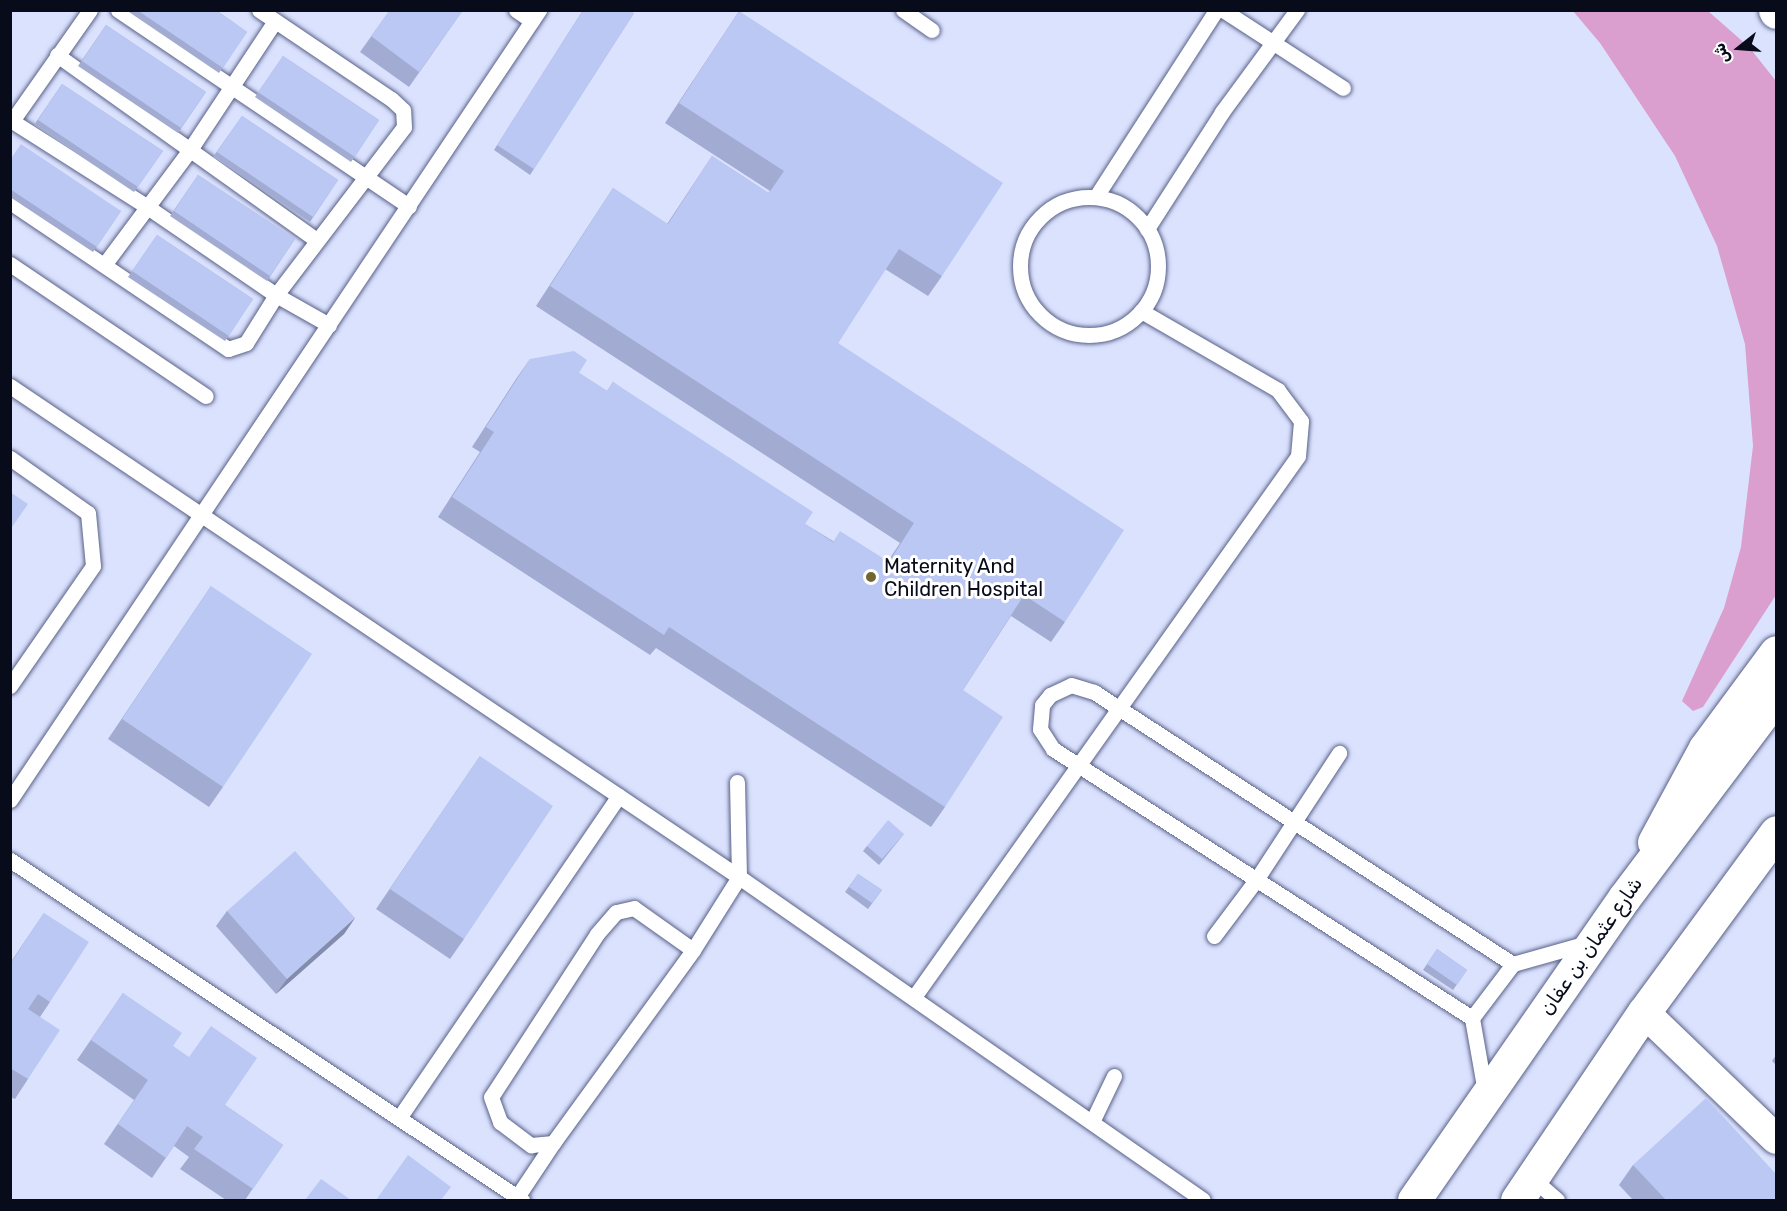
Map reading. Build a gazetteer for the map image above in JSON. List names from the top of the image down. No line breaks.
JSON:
{"streets":{"main road":["شارع عثمان بن عفان"]},"places":["Maternity And Children Hospital"],"north":"left"}
